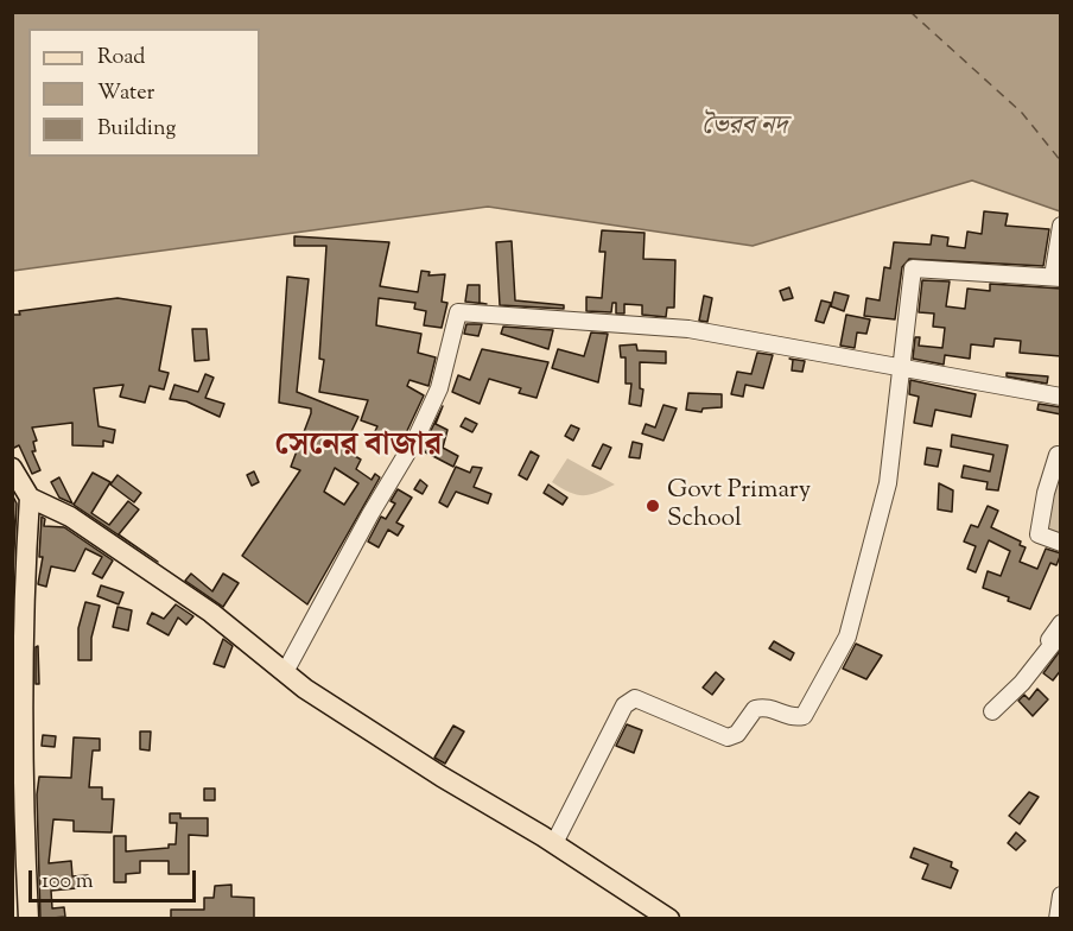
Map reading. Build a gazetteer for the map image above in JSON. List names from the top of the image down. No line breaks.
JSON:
{"districts":["সেনের বাজার"],"water":["ভৈরব নদ"],"places":["Govt Primary School"],"legend":["Road","Water","Building"],"scale_bar":"100 m"}
